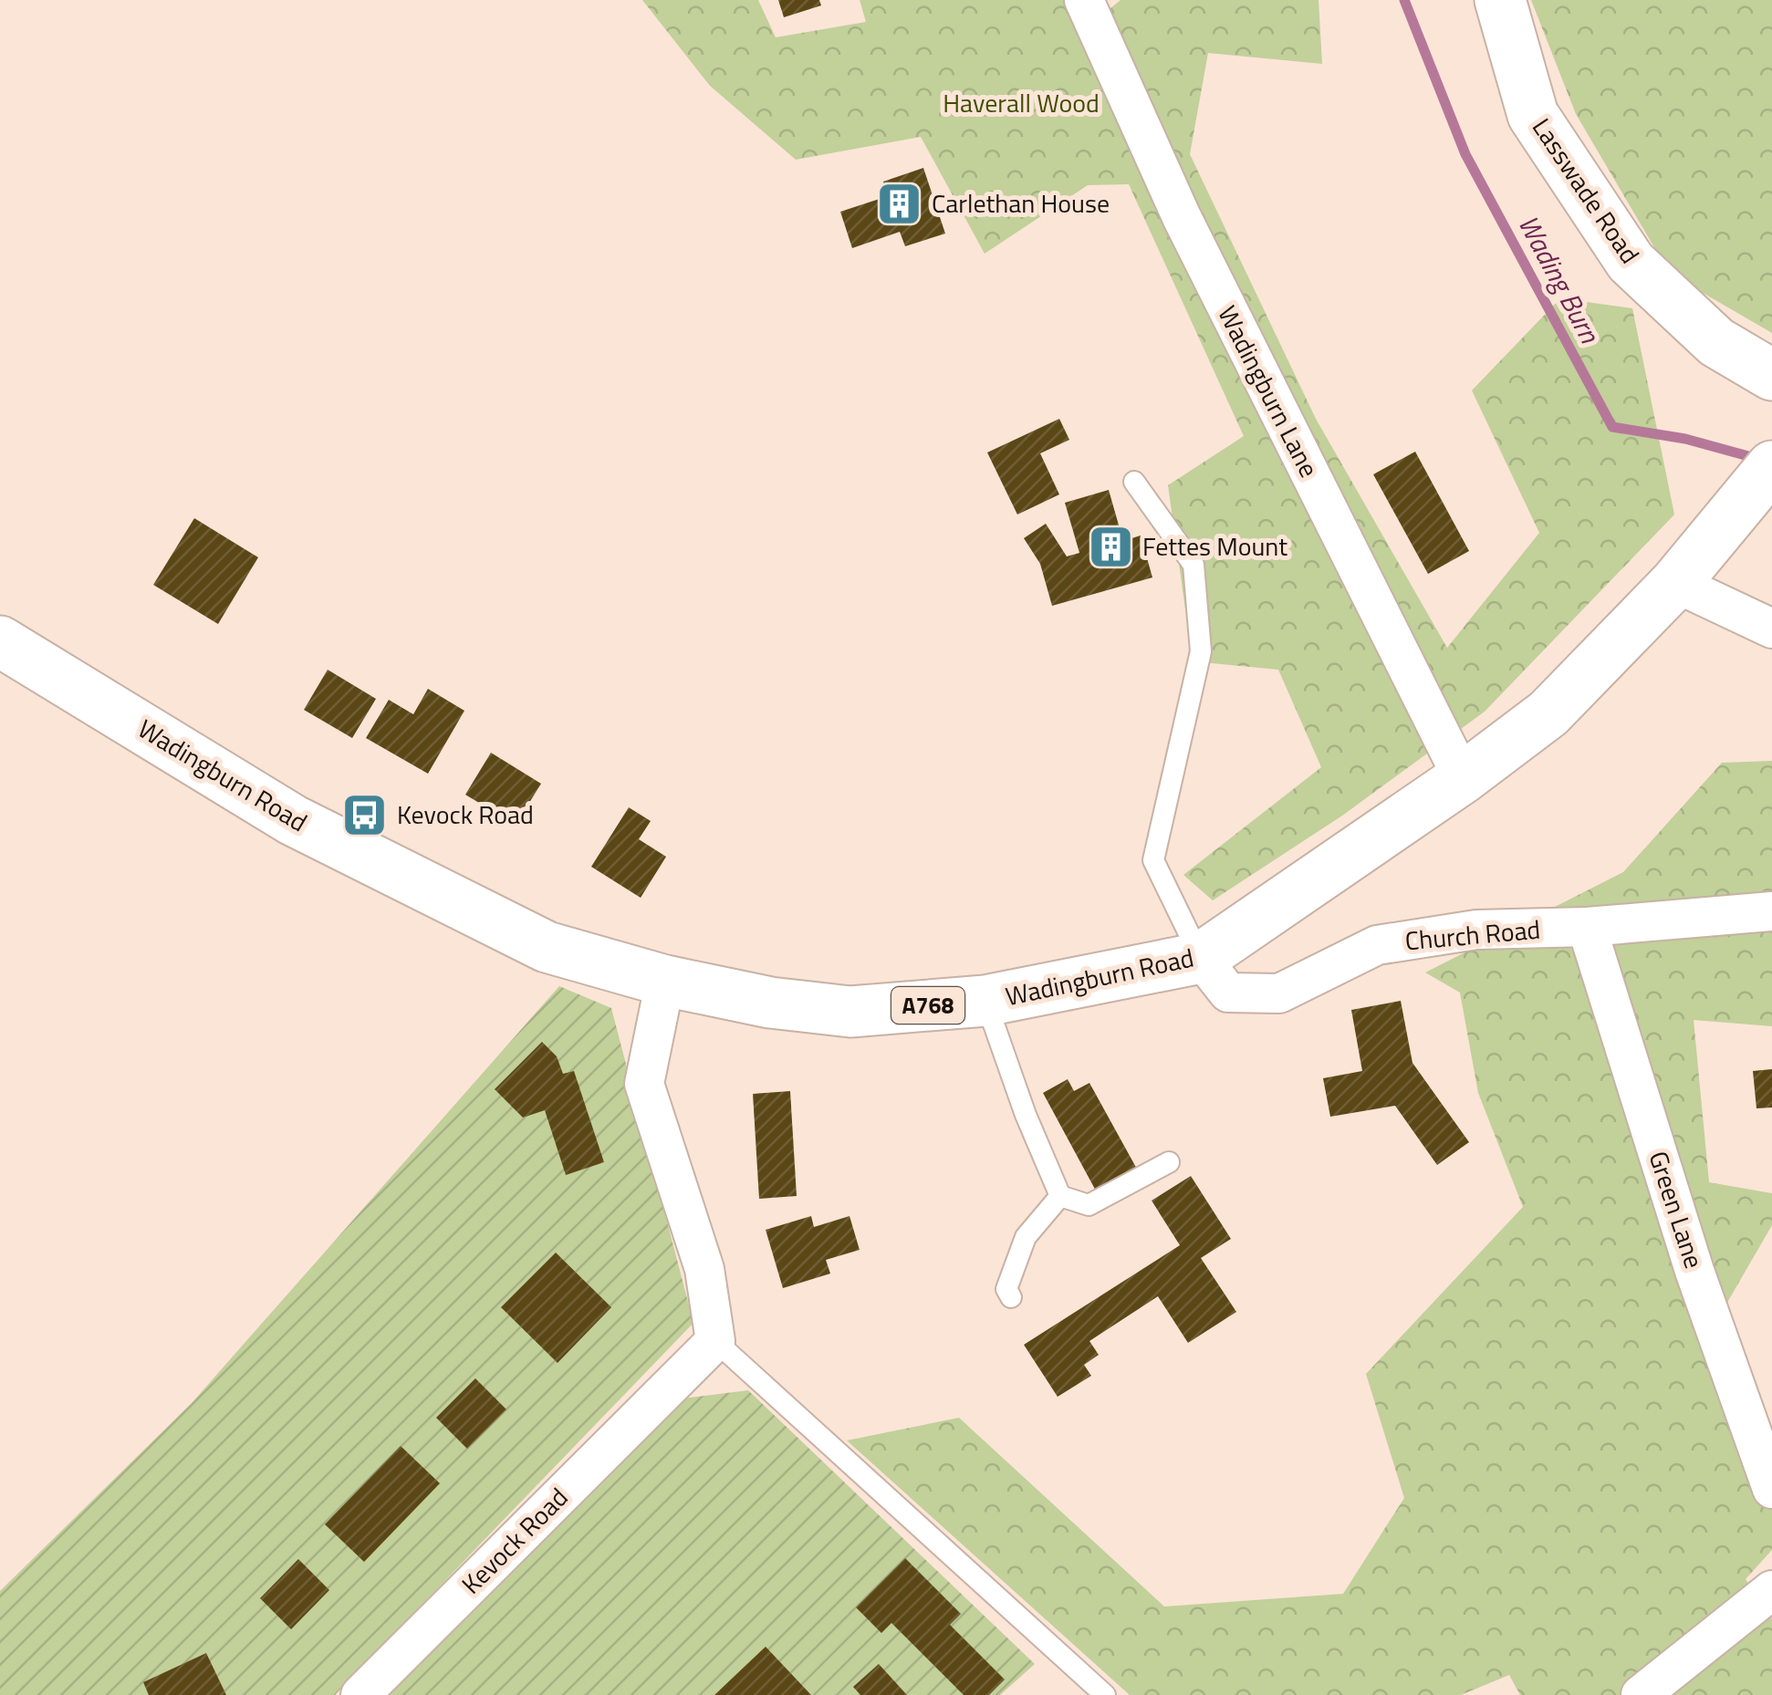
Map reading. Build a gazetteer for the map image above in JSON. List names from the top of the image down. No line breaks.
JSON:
{"streets":{"main road":["Lasswade Road","Wadingburn Road","A768"],"street":["Wadingburn Lane","Church Road","Green Lane","Kevock Road"]},"crossings":[["Wadingburn Lane","Wadingburn Road"],["Wadingburn Road","Church Road"],["Church Road","Green Lane"]],"water":["Wading Burn"],"parks":["Haverall Wood"],"places":{"building":["Carlethan House","Fettes Mount"],"bus stop":["Kevock Road"]}}
